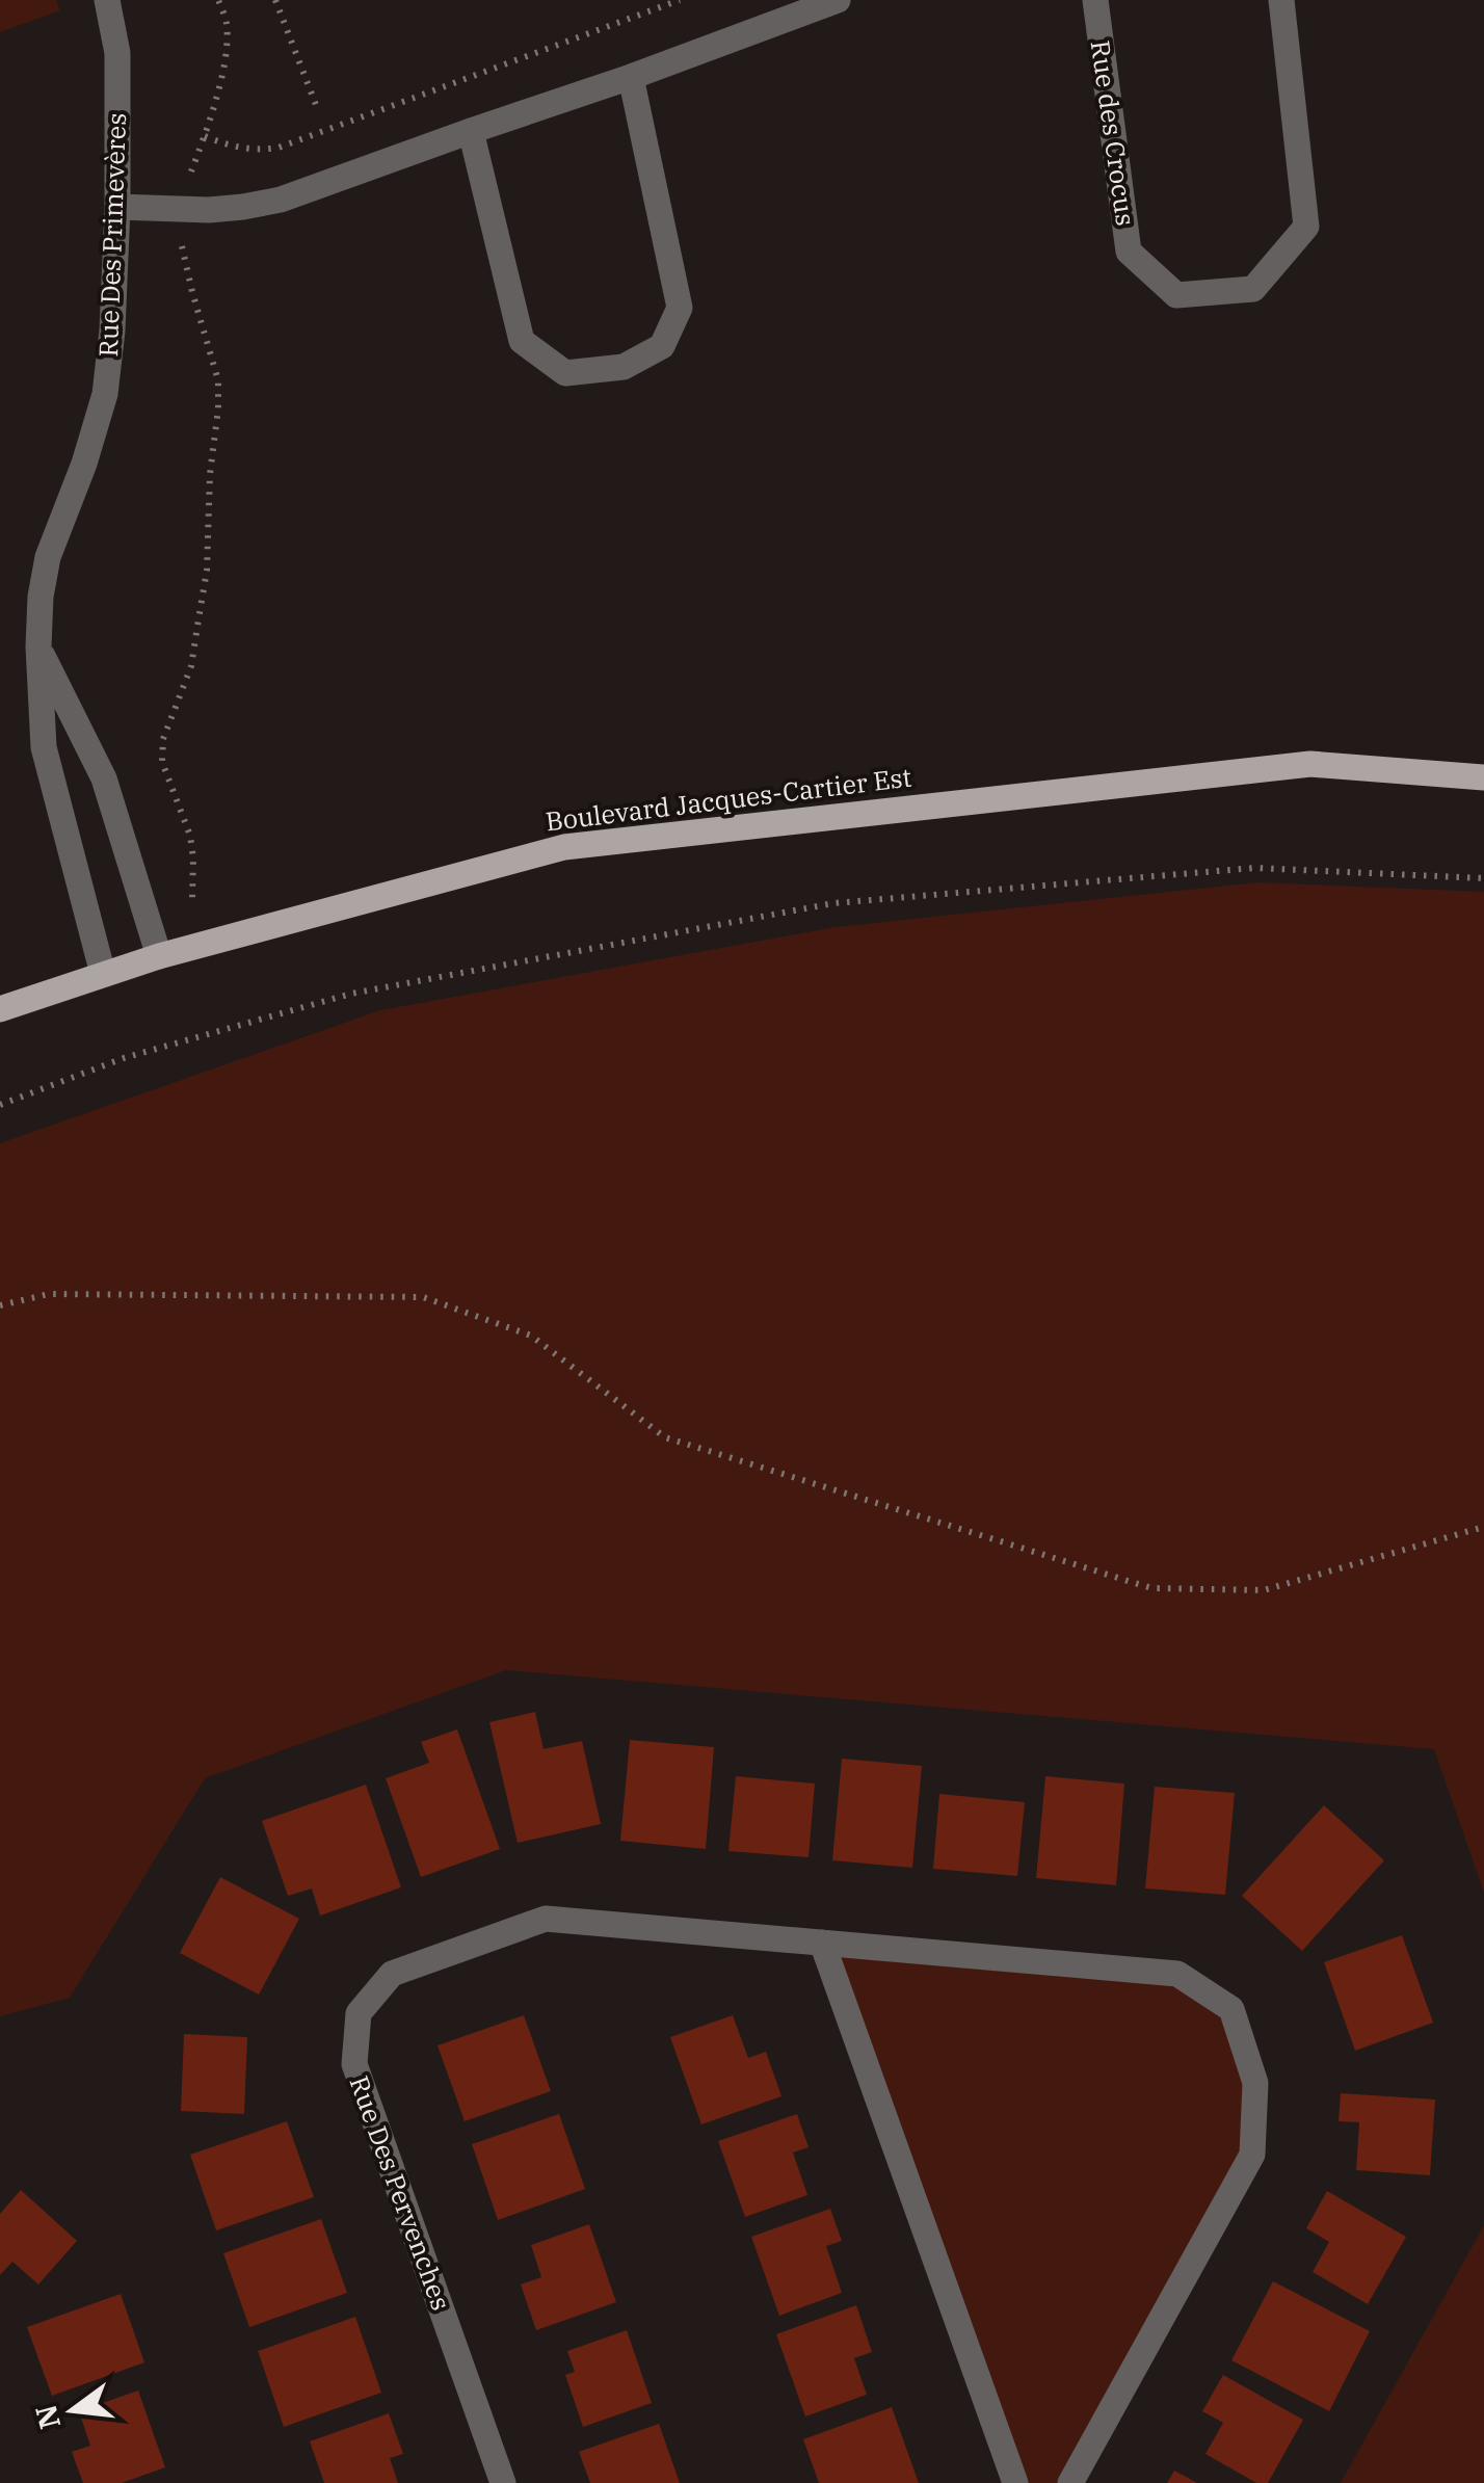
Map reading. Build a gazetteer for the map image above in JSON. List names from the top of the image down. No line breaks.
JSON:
{"streets":{"main road":["Boulevard Jacques-Cartier Est"],"street":["Rue des Crocus","Rue Des Primevères","Rue Des Pervenches"]},"crossings":[["Rue Des Primevères","Boulevard Jacques-Cartier Est"]],"north":"left"}
